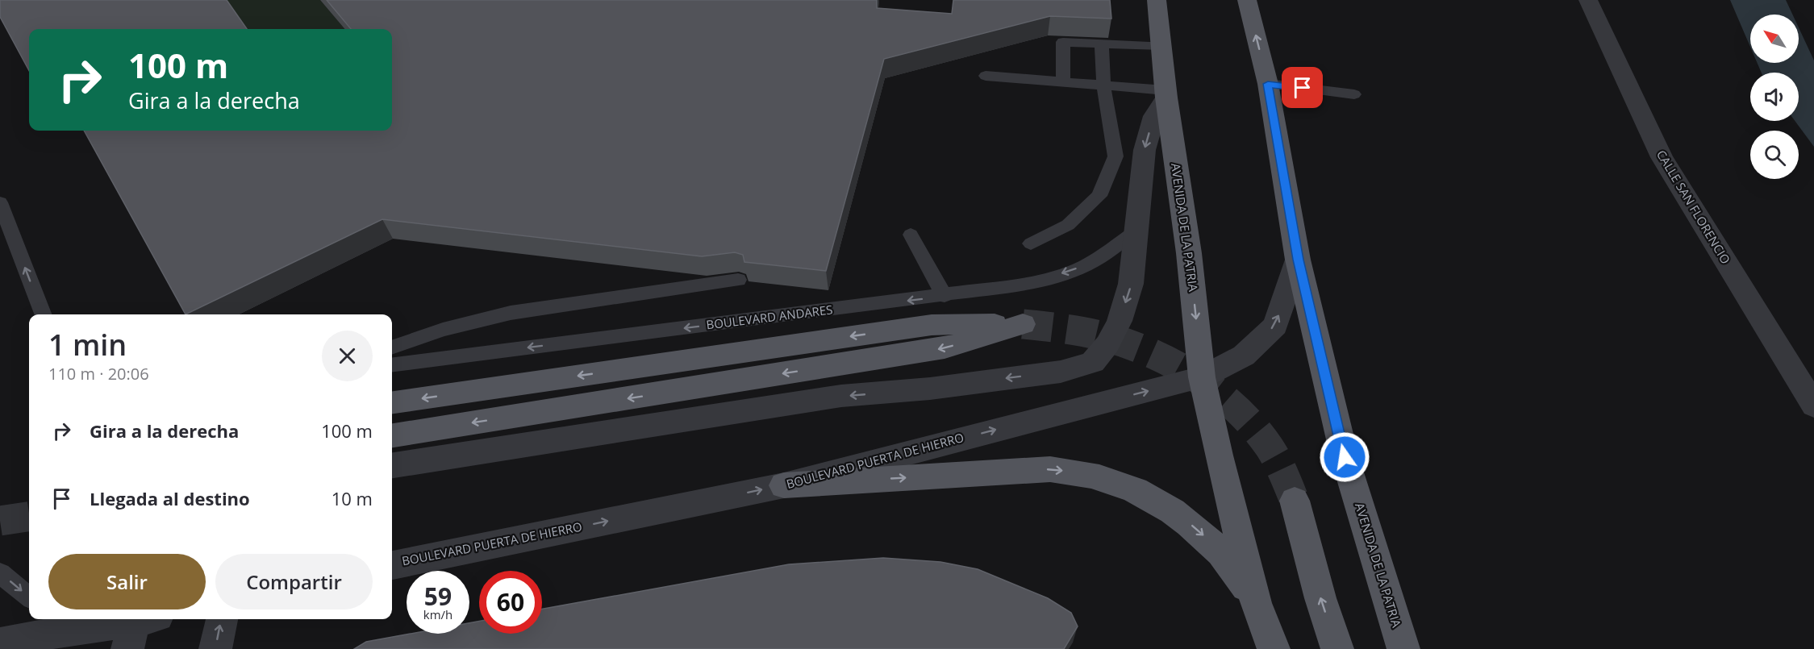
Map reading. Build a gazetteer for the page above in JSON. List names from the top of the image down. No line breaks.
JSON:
{"streets":{"main road":["AVENIDA DE LA PATRIA"],"street":["CALLE SAN FLORENCIO","BOULEVARD PUERTA DE HIERRO"],"lane":["BOULEVARD ANDARES"]},"crossings":[["AVENIDA DE LA PATRIA","BOULEVARD PUERTA DE HIERRO"]],"north":"top left","page":{"turn":["100 m","Gira a la derecha"],"heading":["1 min","110 m · 20:06"],"list":[{"name":"Gira a la derecha","value":"100 m"},{"name":"Llegada al destino","value":"10 m"}],"buttons":["Salir","Compartir"],"speed":"59 km/h","limit":"60"}}
